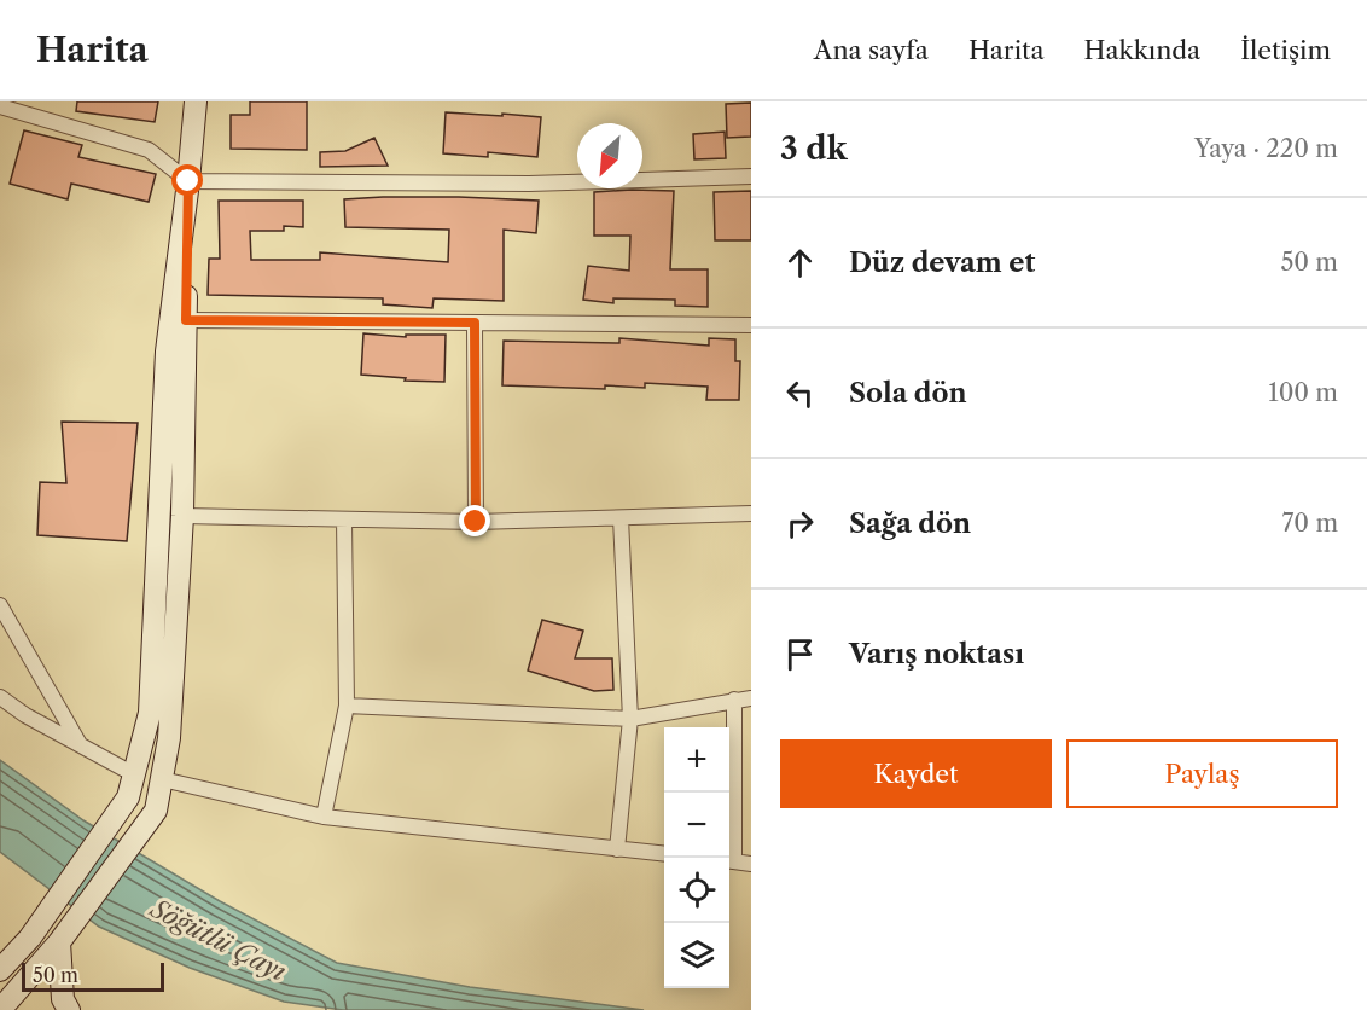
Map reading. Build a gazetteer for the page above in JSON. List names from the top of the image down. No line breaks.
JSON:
{"water":["Söğütlü Çayı"],"scale_bar":"50 m","north":"bottom left","page":{"header":"Harita","nav":["Ana sayfa","Harita","Hakkında","İletişim"],"heading":["3 dk","Yaya · 220 m"],"list":[["Düz devam et","50 m"],["Sola dön","100 m"],["Sağa dön","70 m"],"Varış noktası"],"buttons":["Kaydet","Paylaş"],"map_buttons":["+","−"],"scale":"50 m"}}
